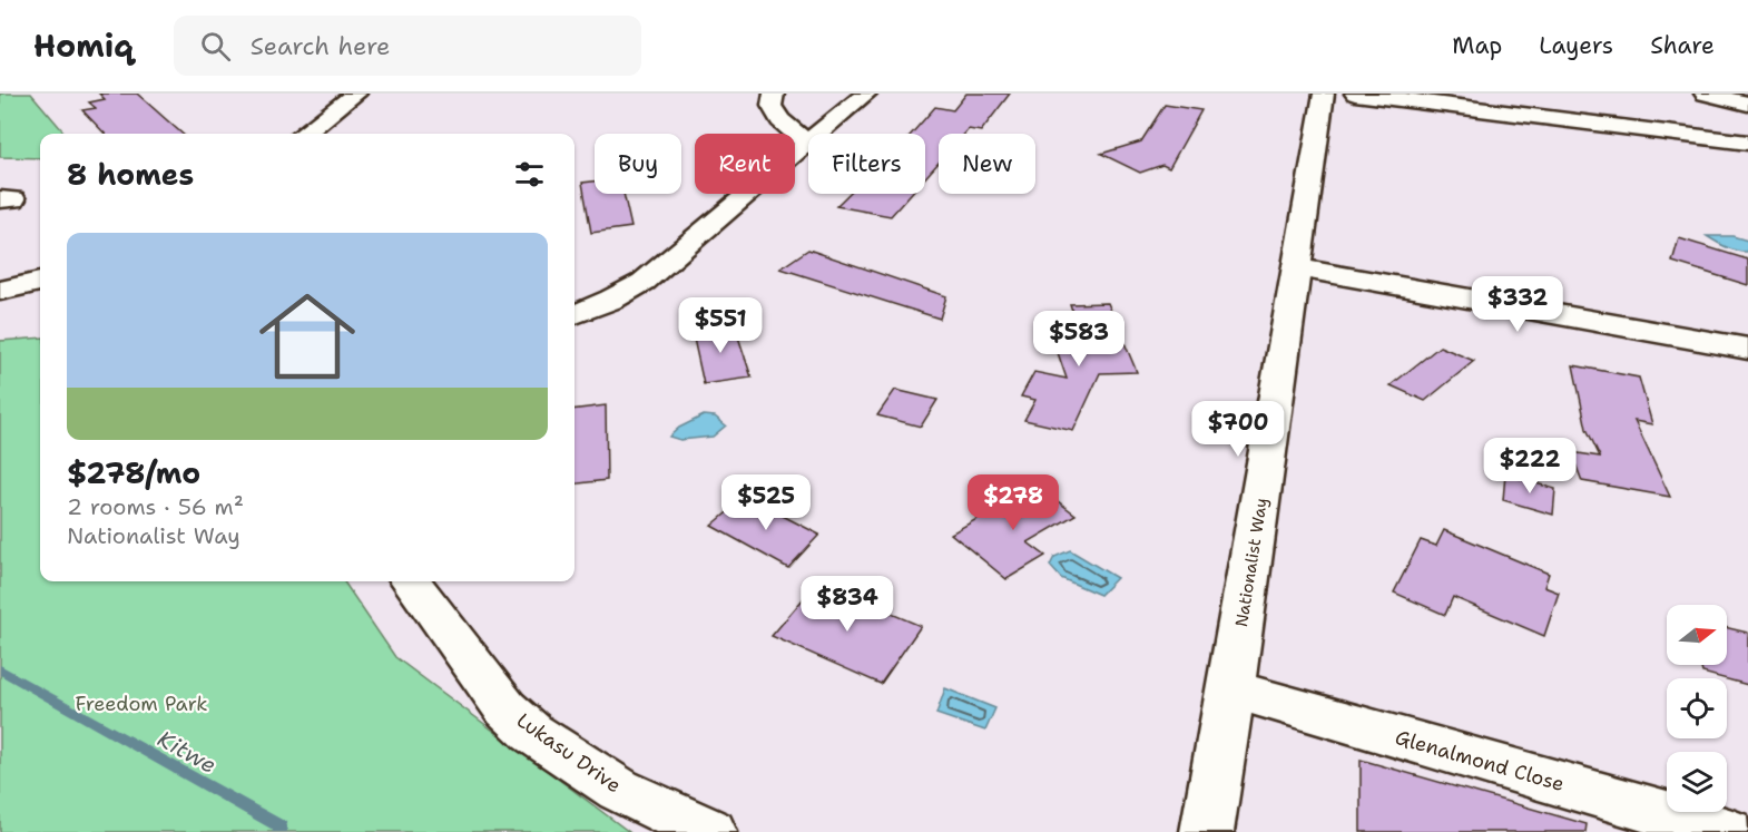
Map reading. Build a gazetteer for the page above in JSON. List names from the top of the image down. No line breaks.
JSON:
{"streets":{"street":["Nationalist Way","Lukasu Drive","Glenalmond Close"]},"crossings":[["Nationalist Way","Glenalmond Close"]],"water":["Kitwe"],"parks":["Freedom Park"],"north":"right","page":{"header":"Homiq","search":"Search here","nav":["Map","Layers","Share"],"chip":["Buy","Rent","Filters","New"],"heading":"8 homes","list":[{"name":"$278/mo","note":"2 rooms · 56 m² · Nationalist Way"}],"price":["$332","$551","$583","$700","$222","$525","$278","$834"]}}
